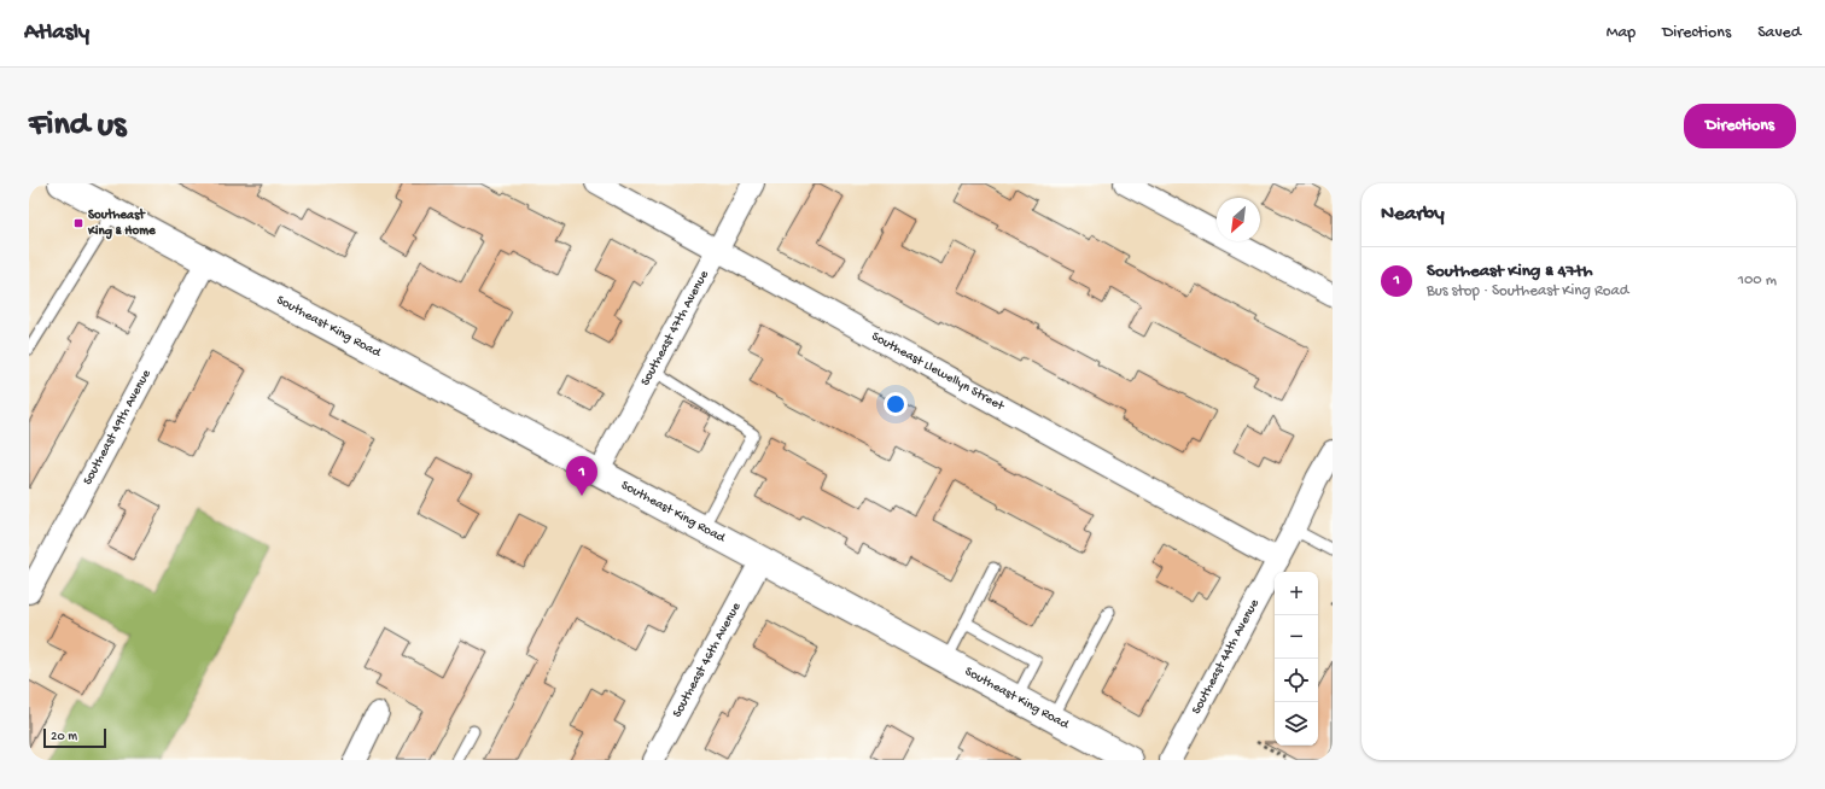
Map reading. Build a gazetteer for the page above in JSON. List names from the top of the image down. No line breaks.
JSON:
{"streets":{"main road":["Southeast King Road"],"street":["Southeast 47th Avenue","Southeast Llewellyn Street","Southeast 49th Avenue","Southeast 44th Avenue","Southeast 46th Avenue"]},"crossings":[["Southeast King Road","Southeast 47th Avenue"],["Southeast King Road","Southeast 49th Avenue"],["Southeast King Road","Southeast 46th Avenue"],["Southeast 47th Avenue","Southeast Llewellyn Street"],["Southeast Llewellyn Street","Southeast 44th Avenue"]],"places":{"transit":["Southeast King & Home"]},"scale_bar":"20 m","north":"bottom left","page":{"header":"Atlasly","nav":["Map","Directions","Saved"],"buttons":"Directions","title":"Find us","heading":"Nearby","list":[{"mark":"1","name":"Southeast King & 47th","note":"Bus stop · Southeast King Road","value":"100 m"}],"pins":"1","map_buttons":["+","−"],"scale":"20 m"}}
